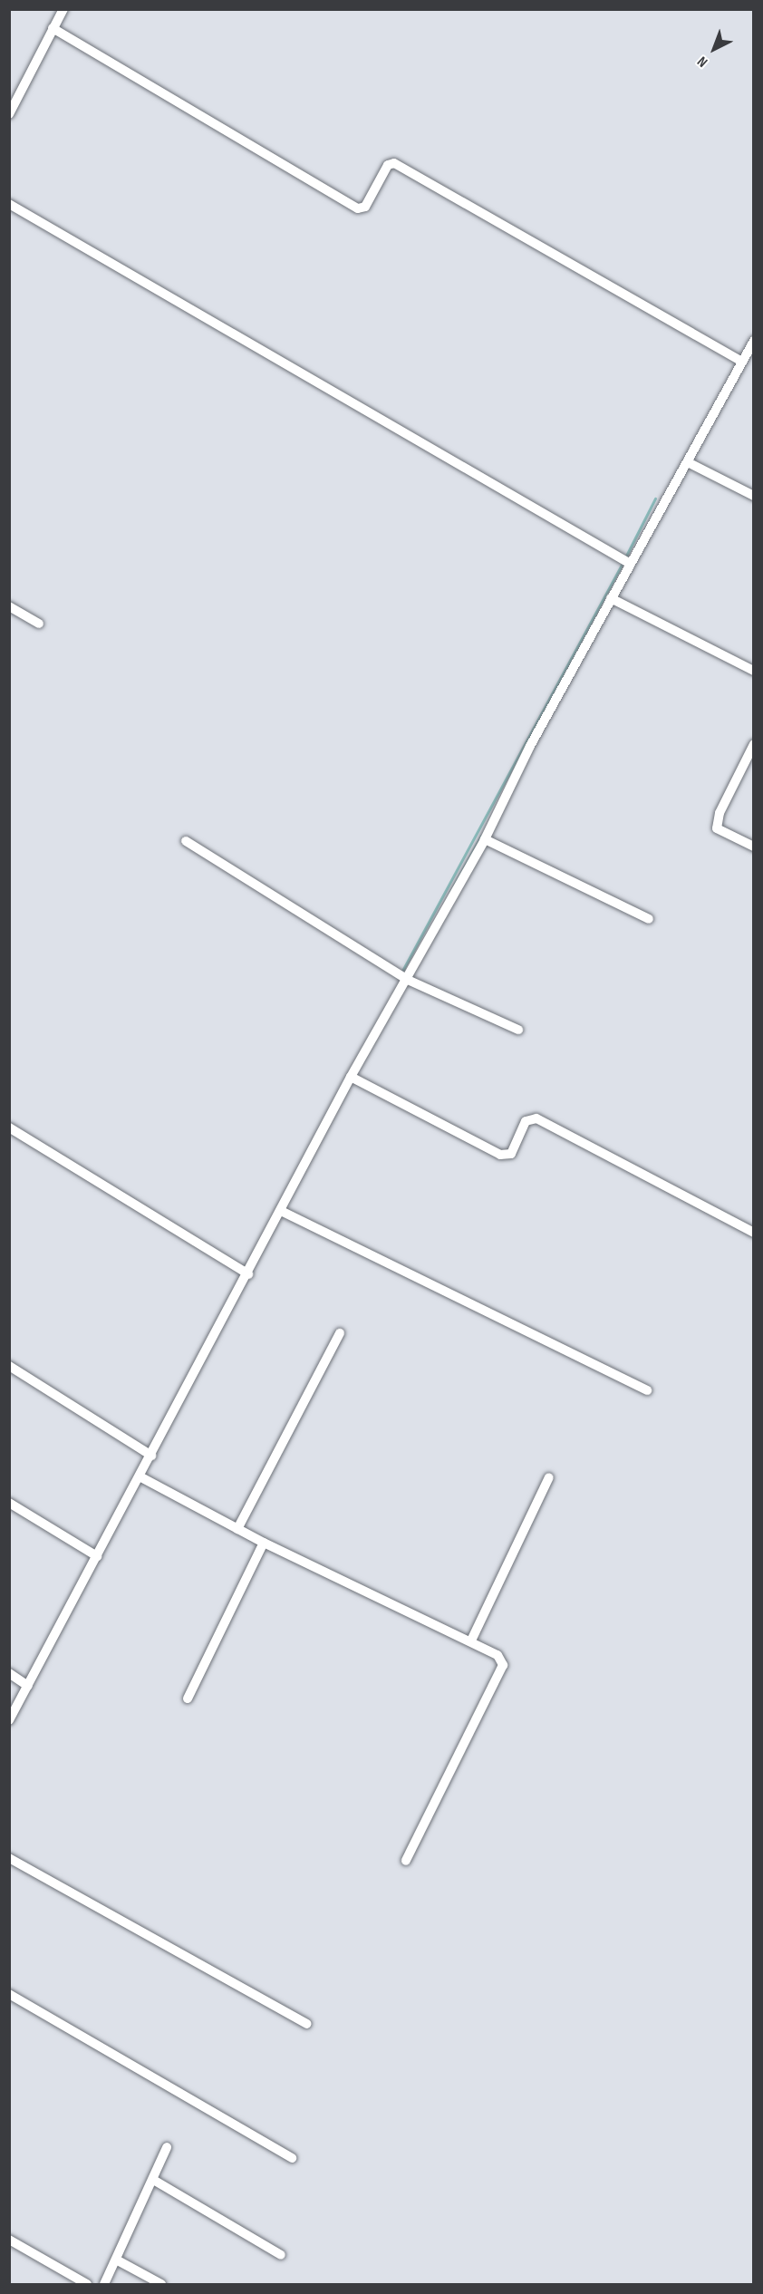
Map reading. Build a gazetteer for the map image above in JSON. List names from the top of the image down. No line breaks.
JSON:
{"north":"bottom left"}
